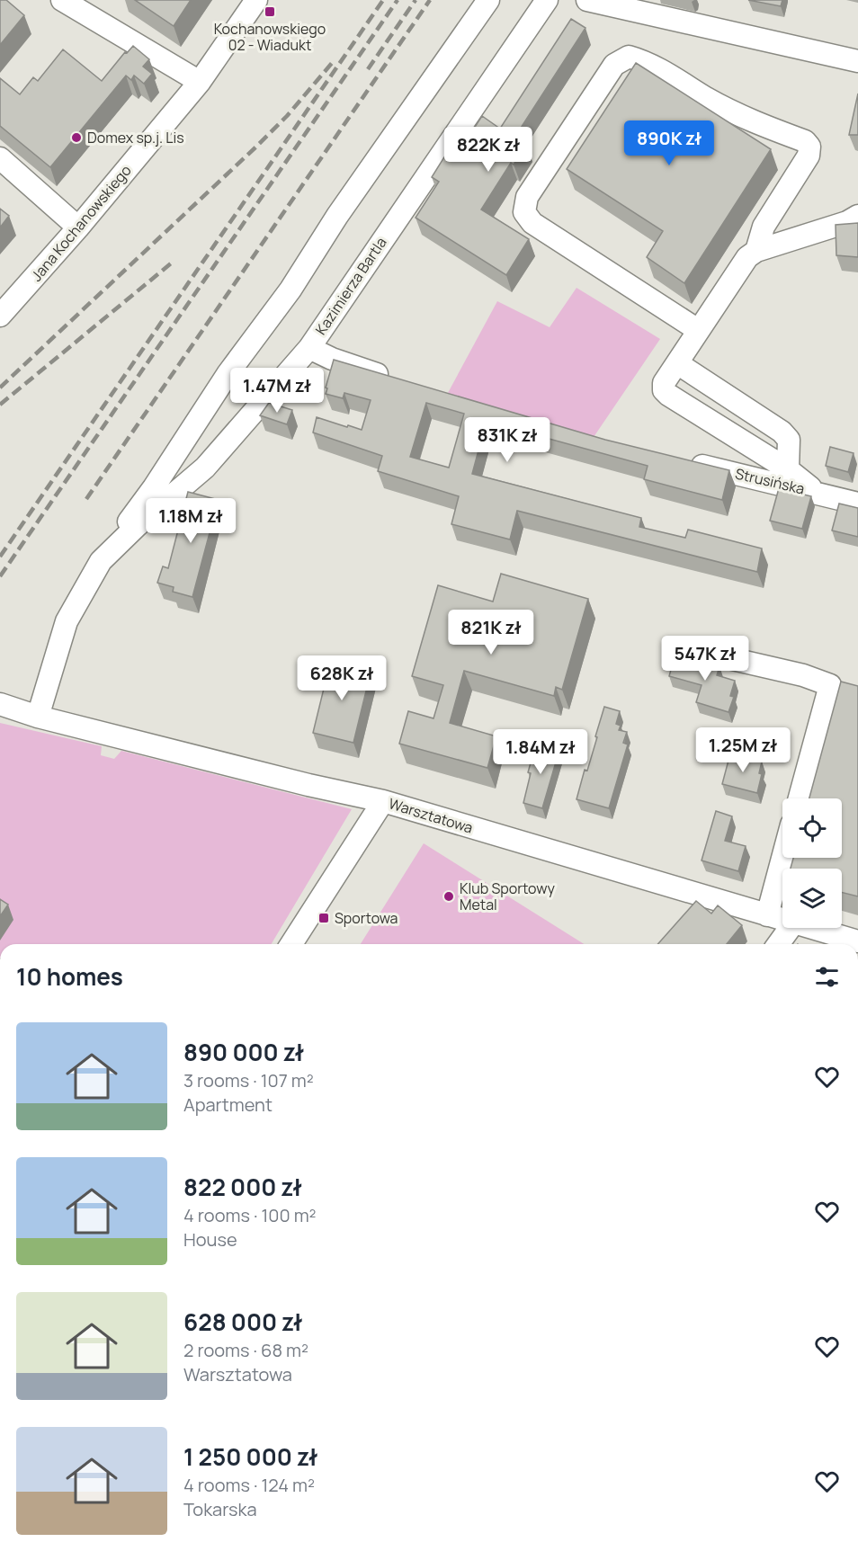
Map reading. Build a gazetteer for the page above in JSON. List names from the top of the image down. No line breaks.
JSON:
{"streets":{"street":["Jana Kochanowskiego","Kazimierza Bartla","Strusińska","Warsztatowa"]},"crossings":[["Kazimierza Bartla","Warsztatowa"]],"places":{"transit":["Kochanowskiego 02 - Wiadukt","Sportowa"],"other":["Domex sp.j. Lis","Klub Sportowy Metal"]},"page":{"price":["890K zł","822K zł","1.47M zł","831K zł","1.18M zł","821K zł","547K zł","628K zł","1.25M zł","1.84M zł"],"heading":"10 homes","list":[{"name":"890 000 zł","note":"3 rooms · 107 m² · Apartment"},{"name":"822 000 zł","note":"4 rooms · 100 m² · House"},{"name":"628 000 zł","note":"2 rooms · 68 m² · Warsztatowa"},{"name":"1 250 000 zł","note":"4 rooms · 124 m² · Tokarska"}]}}
